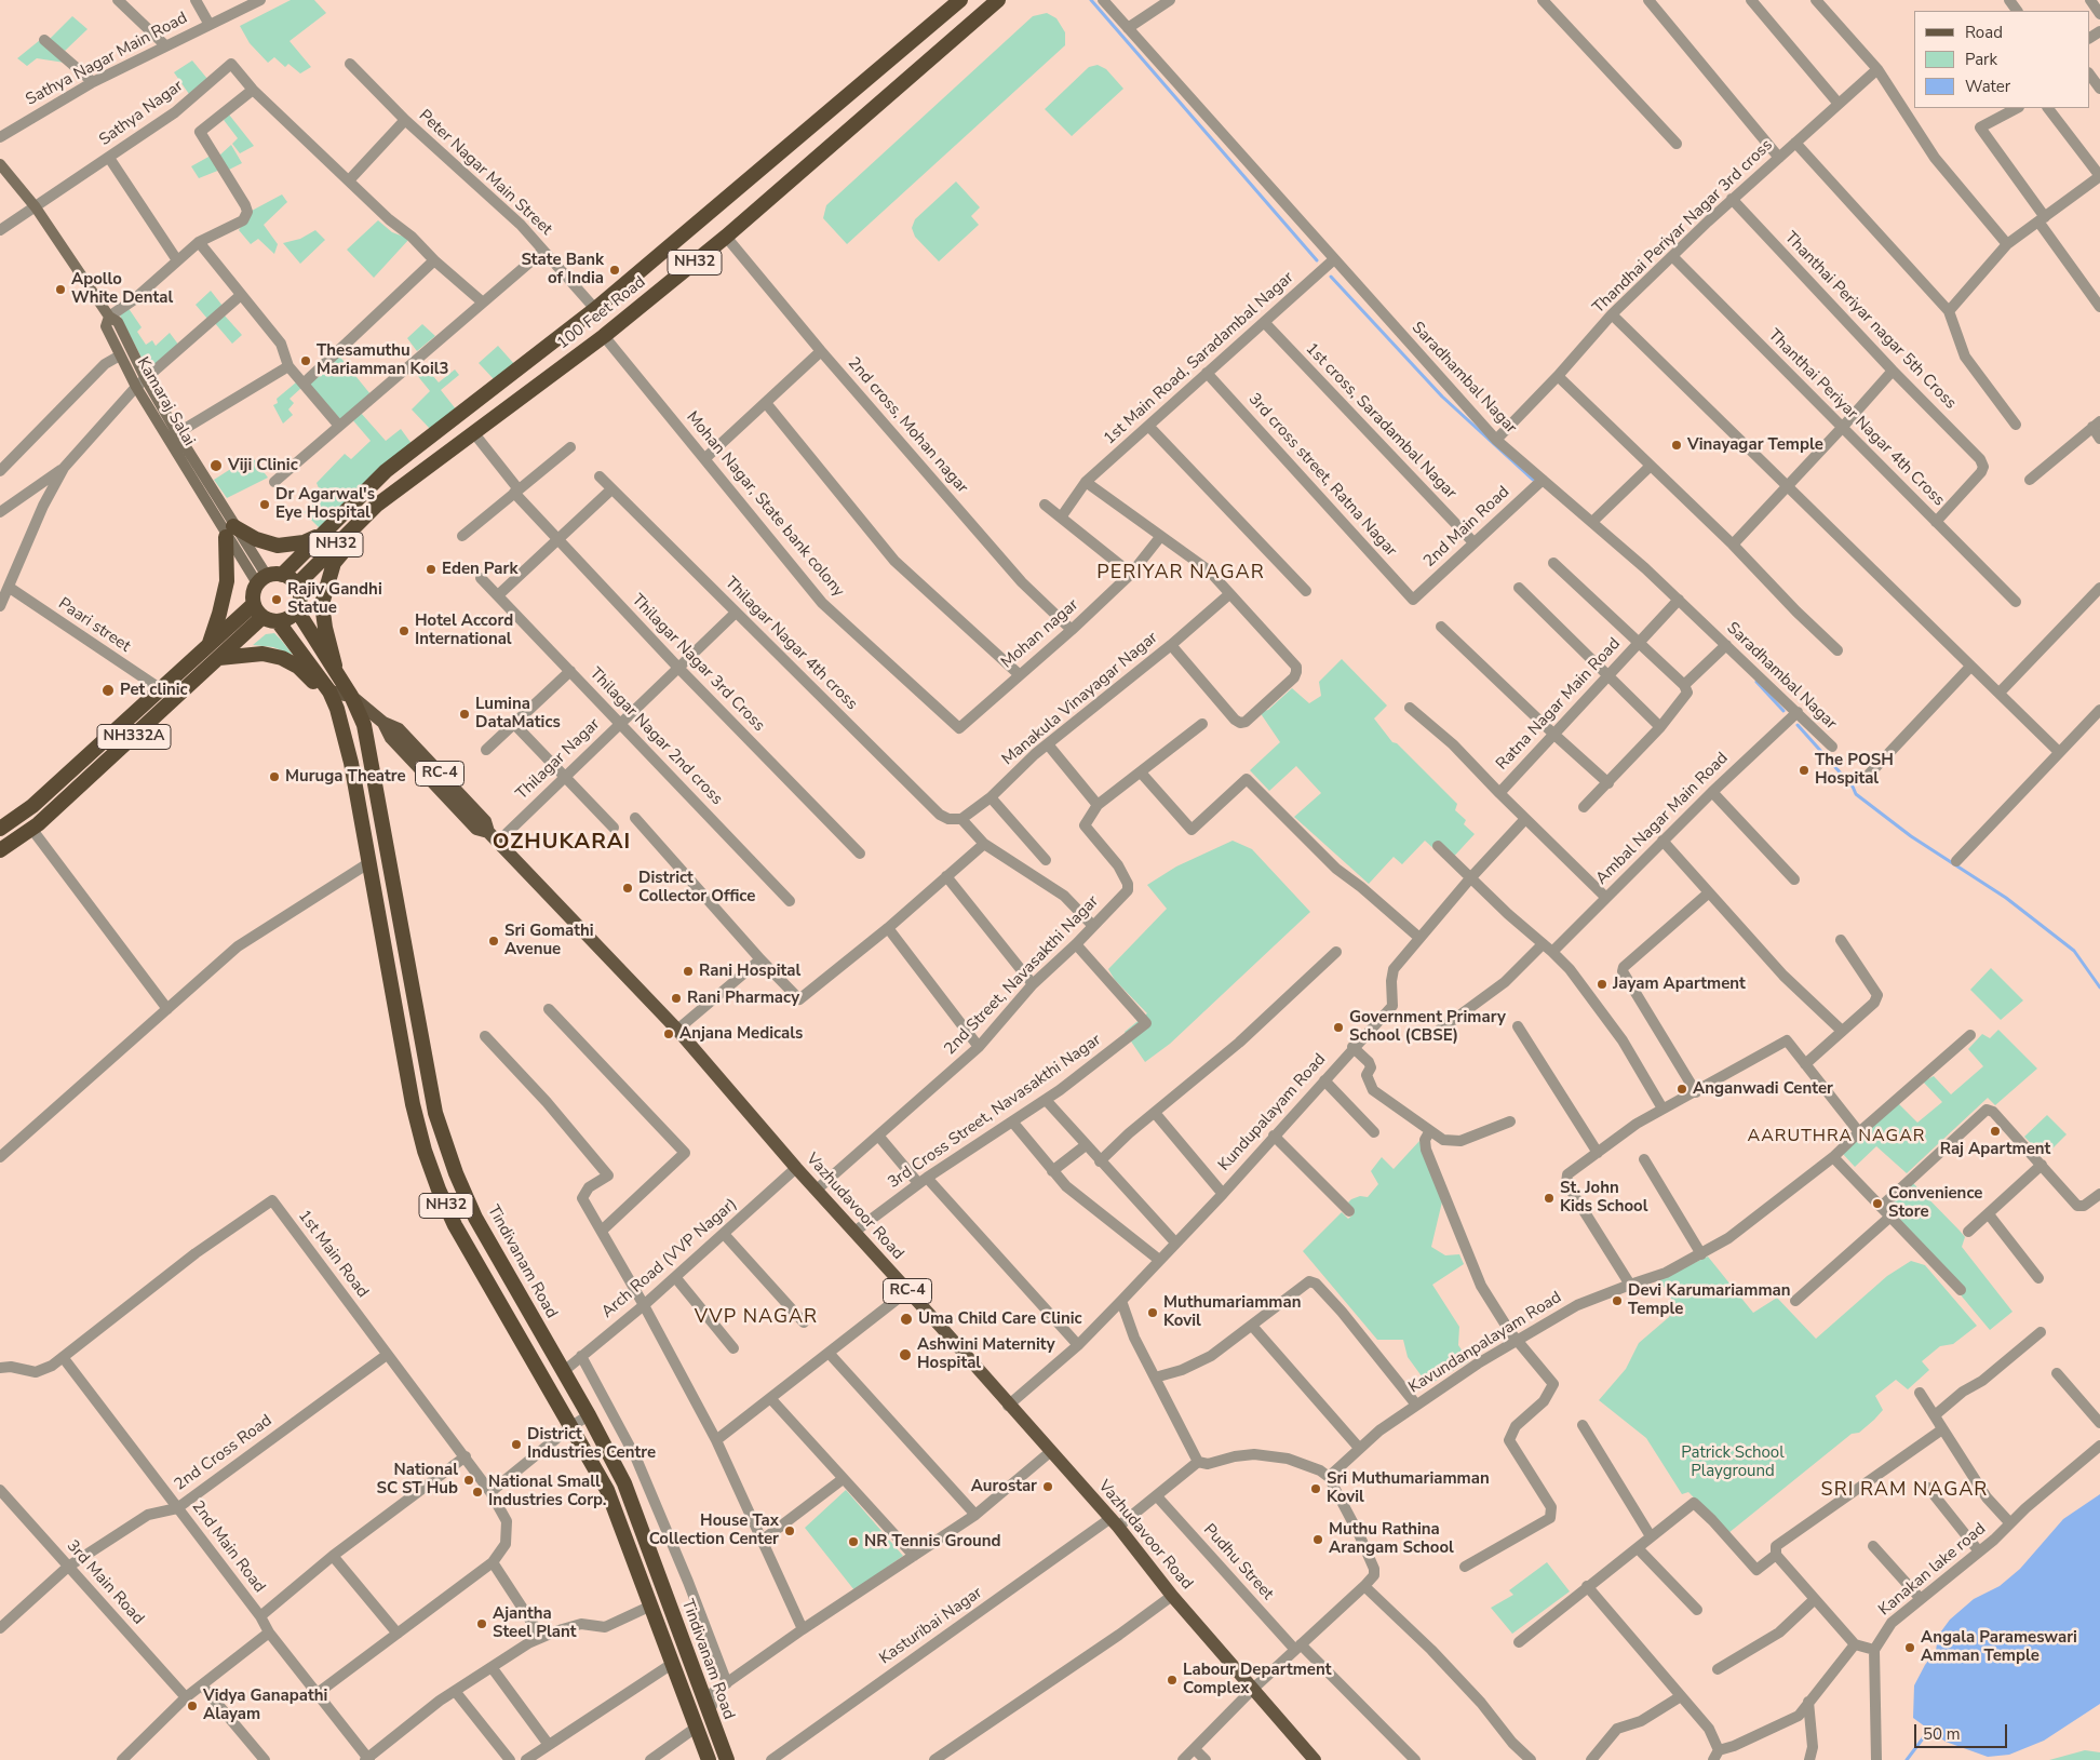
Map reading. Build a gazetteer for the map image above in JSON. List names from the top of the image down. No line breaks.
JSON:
{"streets":{"highway":["NH32","100 Feet Road","NH332A","Tindivanam Road"],"main road":["Kamaraj Salai","RC-4","Vazhudavoor Road"],"street":["Sathya Nagar Main Road","Sathya Nagar","Peter Nagar Main Street","Thandhai Periyar Nagar 3rd cross","Thanthai Periyar nagar 5th Cross","1st Main Road, Saradambal Nagar","Saradhambal Nagar","Thanthai Periyar Nagar 4th Cross","1st cross, Saradambal Nagar","2nd cross, Mohan nagar","3rd cross street, Ratna Nagar","Mohan Nagar, State bank colony","2nd Main Road","Paari street","Mohan nagar","Thilagar Nagar 4th cross","Thilagar Nagar 3rd Cross","Manakula Vinayagar Nagar","Ratna Nagar Main Road","Thilagar Nagar 2nd cross","Thilagar Nagar","Ambal Nagar Main Road","2nd Street, Navasakthi Nagar","3rd Cross Street, Navasakthi Nagar","Kundupalayam Road","1st Main Road","Arch Road (VVP Nagar)","Kavundanpalayam Road","2nd Cross Road","Pudhu Street","Kanakan lake road","3rd Main Road","Kasturibai Nagar"]},"crossings":[["Sathya Nagar","Kamaraj Salai"],["Peter Nagar Main Street","100 Feet Road"],["Thandhai Periyar Nagar 3rd cross","Thanthai Periyar nagar 5th Cross"],["Thandhai Periyar Nagar 3rd cross","Saradhambal Nagar"],["Thandhai Periyar Nagar 3rd cross","Thanthai Periyar Nagar 4th Cross"],["NH32","100 Feet Road"],["NH32","Kamaraj Salai"],["NH32","NH332A"],["NH32","Vazhudavoor Road"],["NH32","Tindivanam Road"],["100 Feet Road","Kamaraj Salai"],["100 Feet Road","2nd cross, Mohan nagar"],["100 Feet Road","Mohan Nagar, State bank colony"],["100 Feet Road","Thilagar Nagar 3rd Cross"],["100 Feet Road","NH332A"],["100 Feet Road","Tindivanam Road"],["Thanthai Periyar nagar 5th Cross","Thanthai Periyar Nagar 4th Cross"],["1st Main Road, Saradambal Nagar","Saradhambal Nagar"],["1st Main Road, Saradambal Nagar","1st cross, Saradambal Nagar"],["1st Main Road, Saradambal Nagar","3rd cross street, Ratna Nagar"],["Saradhambal Nagar","2nd Main Road"],["Saradhambal Nagar","Ratna Nagar Main Road"],["Saradhambal Nagar","Ambal Nagar Main Road"],["Kamaraj Salai","NH332A"],["Kamaraj Salai","Tindivanam Road"],["1st cross, Saradambal Nagar","2nd Main Road"],["2nd cross, Mohan nagar","Mohan nagar"],["3rd cross street, Ratna Nagar","2nd Main Road"],["Mohan Nagar, State bank colony","Mohan nagar"],["2nd Main Road","1st Main Road"],["2nd Main Road","2nd Cross Road"],["Paari street","NH332A"],["Thilagar Nagar 4th cross","Manakula Vinayagar Nagar"],["Thilagar Nagar 4th cross","Thilagar Nagar"],["Thilagar Nagar 3rd Cross","Thilagar Nagar"],["Ratna Nagar Main Road","Ambal Nagar Main Road"],["Ratna Nagar Main Road","Kundupalayam Road"],["NH332A","Tindivanam Road"],["Thilagar Nagar 2nd cross","Thilagar Nagar"],["Thilagar Nagar","Vazhudavoor Road"],["2nd Street, Navasakthi Nagar","3rd Cross Street, Navasakthi Nagar"],["2nd Street, Navasakthi Nagar","Vazhudavoor Road"],["3rd Cross Street, Navasakthi Nagar","Vazhudavoor Road"],["Kundupalayam Road","Vazhudavoor Road"],["Vazhudavoor Road","Arch Road (VVP Nagar)"],["Vazhudavoor Road","Tindivanam Road"],["Vazhudavoor Road","Kasturibai Nagar"],["1st Main Road","2nd Cross Road"],["Arch Road (VVP Nagar)","Tindivanam Road"],["2nd Cross Road","3rd Main Road"]],"districts":["PERIYAR NAGAR","OZHUKARAI","AARUTHRA NAGAR","VVP NAGAR","SRI RAM NAGAR"],"parks":["Patrick School Playground"],"places":["State Bank of India","Apollo White Dental","Thesamuthu Mariamman Koil3","Vinayagar Temple","Viji Clinic","Dr Agarwal's Eye Hospital","Eden Park","Rajiv Gandhi Statue","Hotel Accord International","Pet clinic","Lumina DataMatics","The POSH Hospital","Muruga Theatre","District Collector Office","Sri Gomathi Avenue","Rani Hospital","Jayam Apartment","Rani Pharmacy","Government Primary School (CBSE)","Anjana Medicals","Anganwadi Center","Raj Apartment","St. John Kids School","Convenience Store","Devi Karumariamman Temple","Muthumariamman Kovil","Uma Child Care Clinic","Ashwini Maternity Hospital","District Industries Centre","National SC ST Hub","Aurostar","Sri Muthumariamman Kovil","National Small Industries Corp.","House Tax Collection Center","Muthu Rathina Arangam School","NR Tennis Ground","Ajantha Steel Plant","Angala Parameswari Amman Temple","Labour Department Complex","Vidya Ganapathi Alayam"],"legend":["Road","Park","Water"],"scale_bar":"50 m"}
